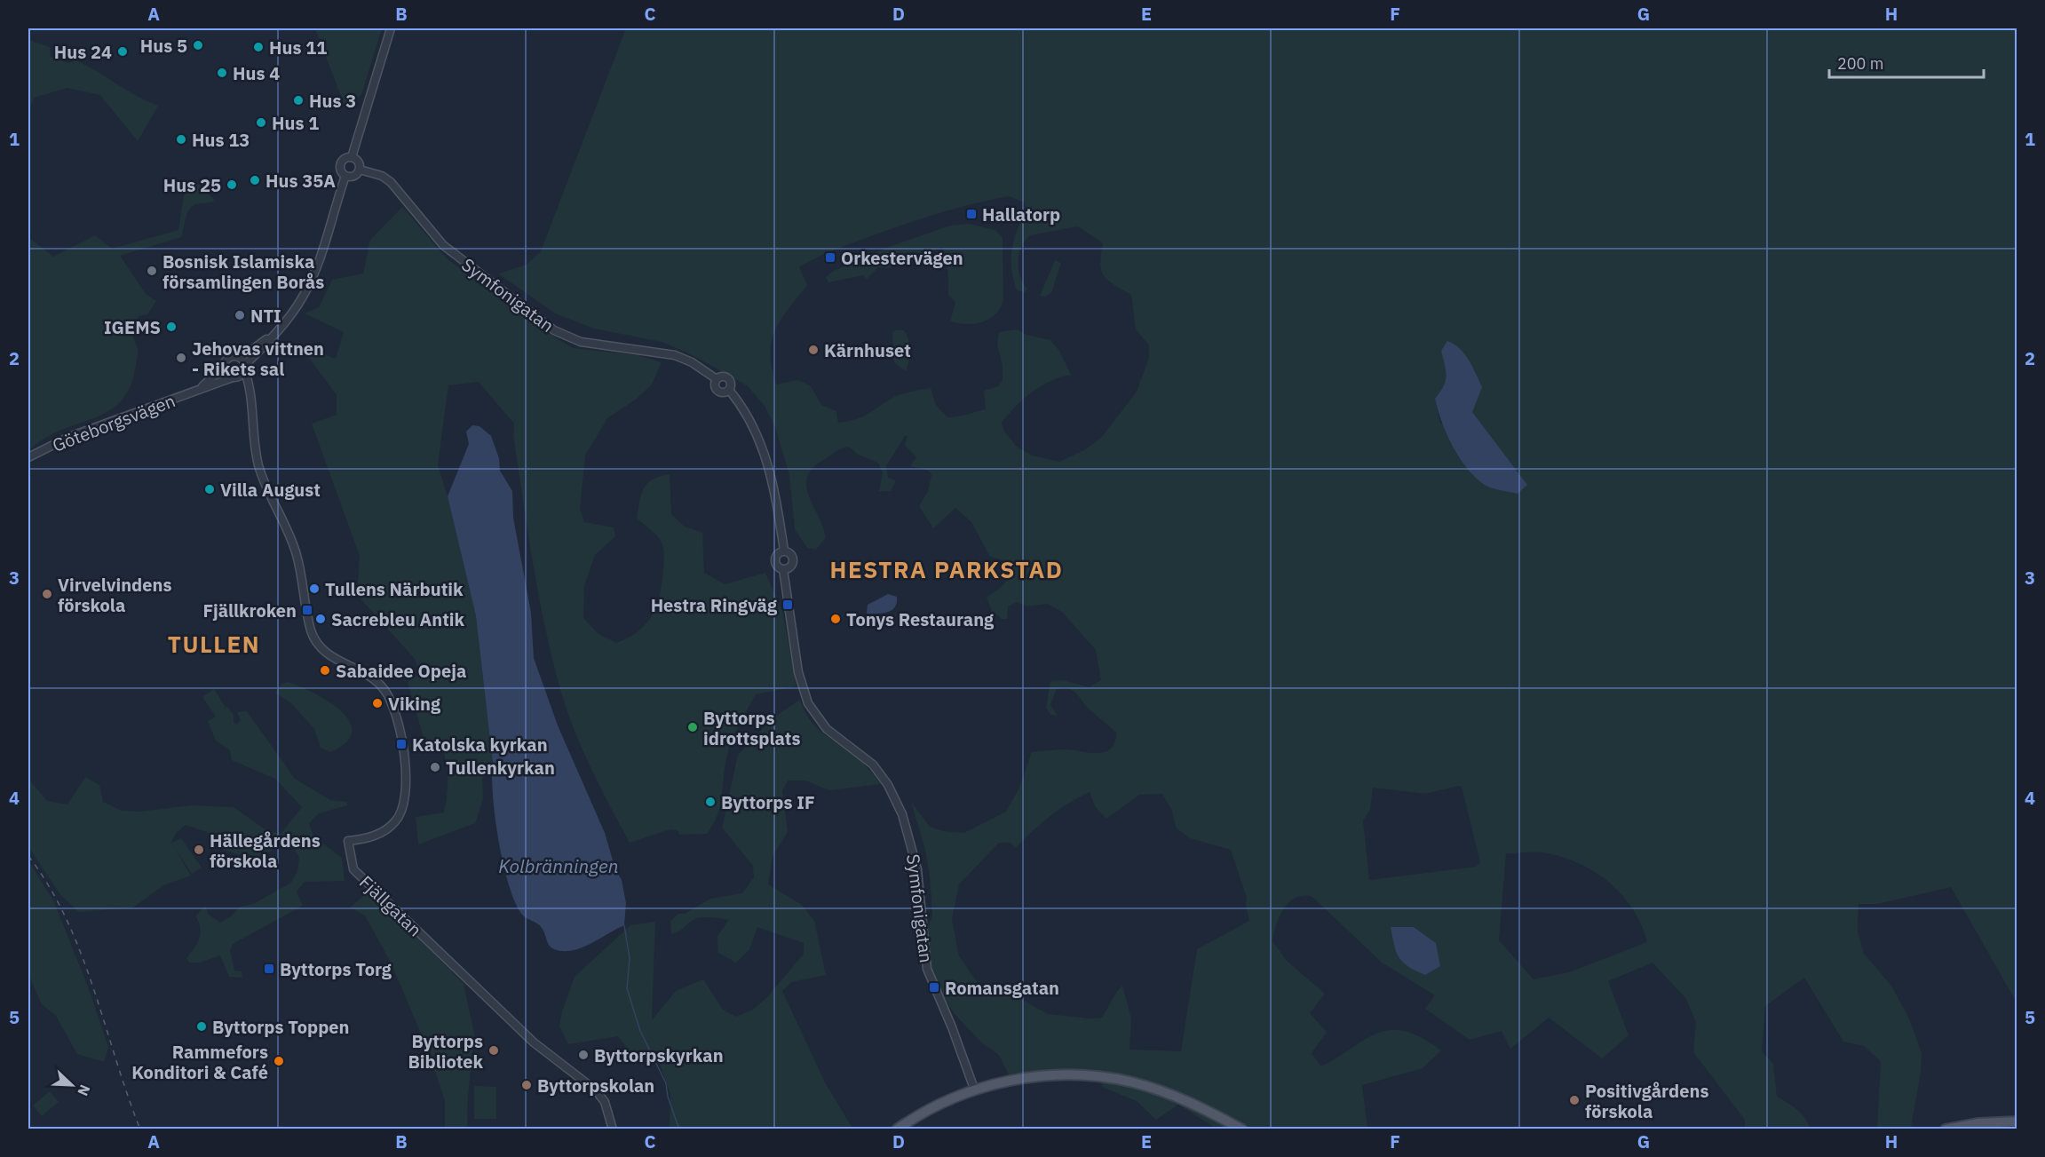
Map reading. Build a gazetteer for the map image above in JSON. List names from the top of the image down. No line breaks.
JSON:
{"streets":{"street":["Symfonigatan","Göteborgsvägen","Fjällgatan"]},"crossings":[["Göteborgsvägen","Fjällgatan"]],"districts":["HESTRA PARKSTAD","TULLEN"],"water":["Kolbränningen"],"places":{"other":["Hus 5","Hus 11","Hus 24","Hus 4","Hus 3","Hus 1","Hus 13","Hus 35A","Hus 25","Bosnisk Islamiska församlingen Borås","NTI","IGEMS","Kärnhuset","Jehovas vittnen - Rikets sal","Villa August","Tullens Närbutik","Virvelvindens förskola","Sacrebleu Antik","Tonys Restaurang","Sabaidee Opeja","Viking","Byttorps idrottsplats","Tullenkyrkan","Byttorps IF","Hällegårdens förskola","Byttorps Toppen","Byttorps Bibliotek","Byttorpskyrkan","Rammefors Konditori & Café","Byttorpskolan","Positivgårdens förskola"],"transit":["Hallatorp","Orkestervägen","Hestra Ringväg","Fjällkroken","Katolska kyrkan","Byttorps Torg","Romansgatan"]},"scale_bar":"200 m","north":"bottom right","grid":{"columns":["A","B","C","D","E","F","G","H"],"rows":["1","2","3","4","5"]}}
